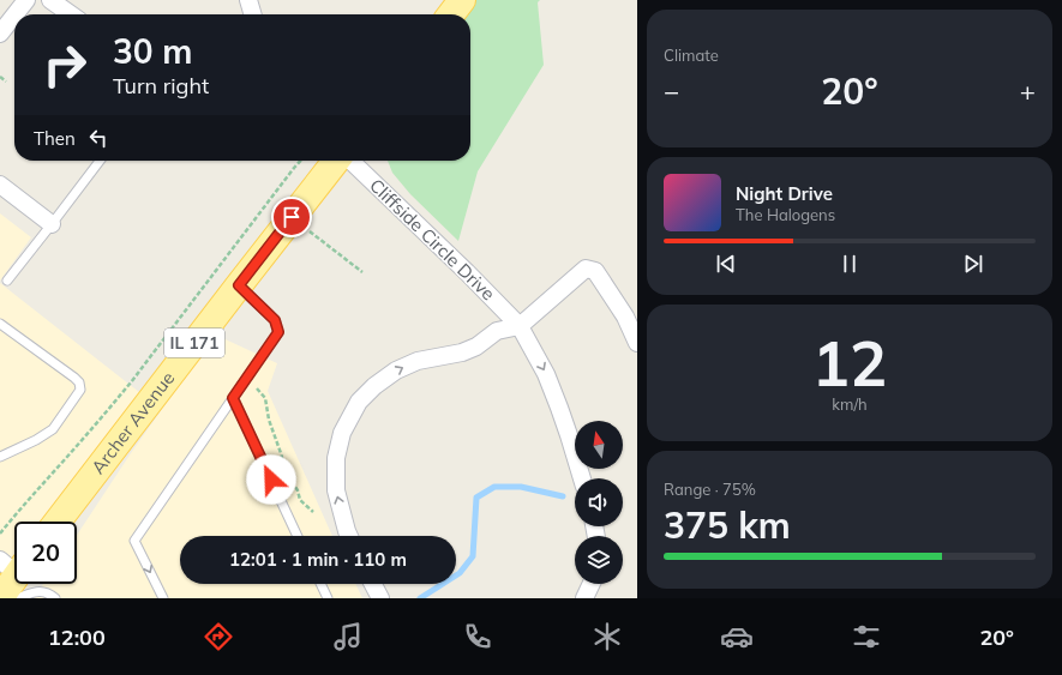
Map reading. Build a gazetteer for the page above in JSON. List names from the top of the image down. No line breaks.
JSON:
{"streets":{"main road":["IL 171","Archer Avenue"],"street":["Cliffside Circle Drive"]},"one_way":["Cliffside Circle Drive"],"north":"top","page":{"tile":["Climate",["12","km/h"],["Range · 75%","375 km"]],"turn":["30 m","Turn right"],"heat":["−","20°","+"],"then":"Then","song":["Night Drive","The Halogens"],"limit":"20","trip":"12:01 · 1 min · 110 m","tabs":["12:00","20°"]}}
